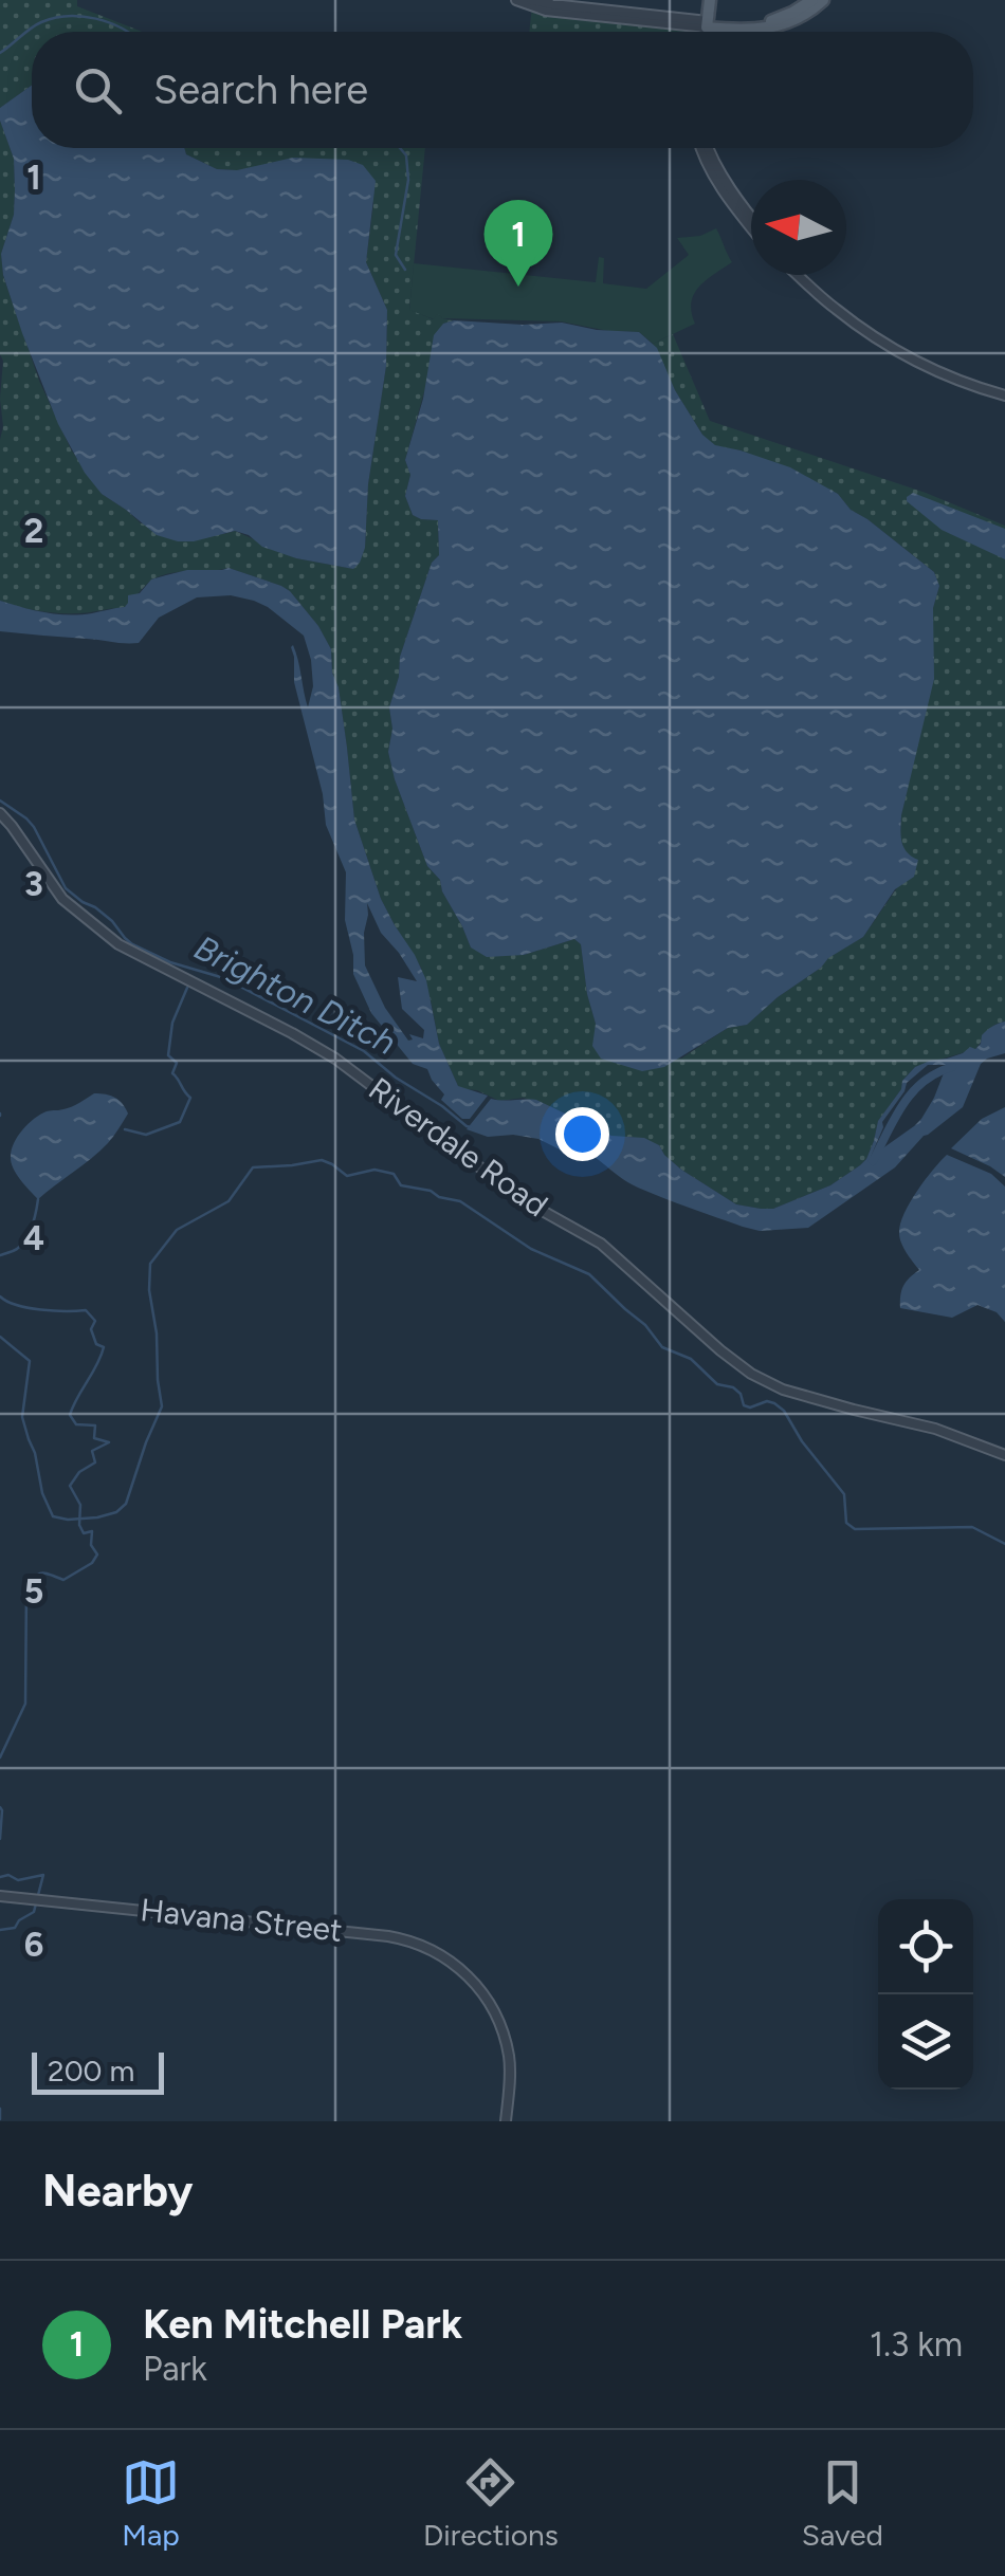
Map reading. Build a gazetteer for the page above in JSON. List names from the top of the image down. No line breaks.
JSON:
{"streets":{"street":["Riverdale Road","Havana Street"]},"water":["Brighton Ditch"],"scale_bar":"200 m","north":"left","page":{"search":"Search here","pins":"1","scale":"200 m","heading":"Nearby","list":[{"mark":"1","name":"Ken Mitchell Park","note":"Park","value":"1.3 km"}],"nav":["Map","Directions","Saved"]},"grid":{"rows":["1","2","3","4","5","6"]}}
